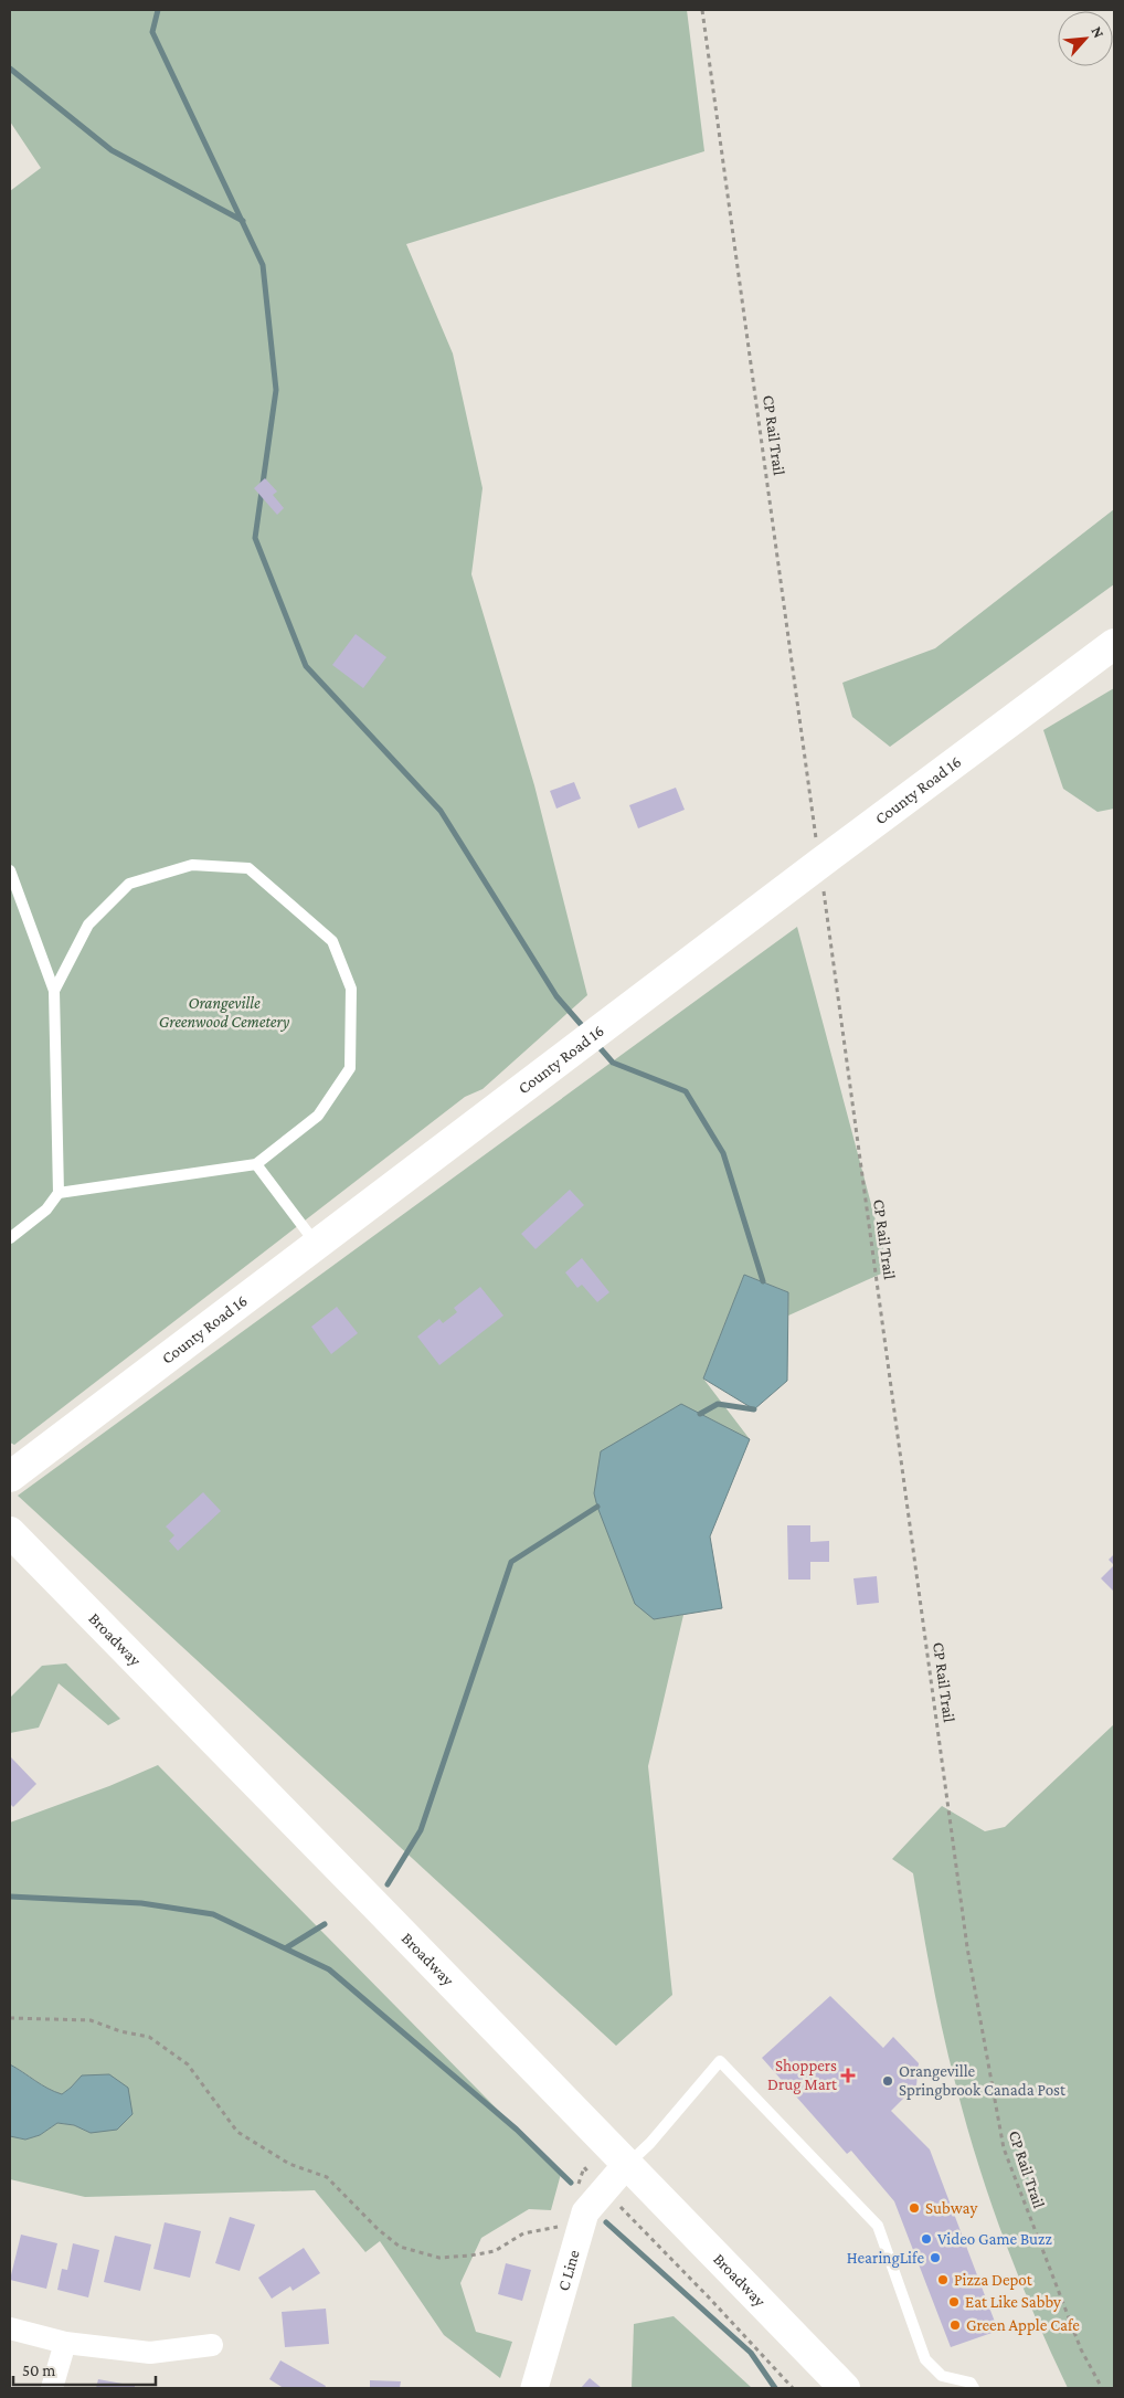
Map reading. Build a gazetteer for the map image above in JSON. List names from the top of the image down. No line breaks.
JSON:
{"streets":{"main road":["County Road 16","Broadway"],"street":["C Line"],"path":["CP Rail Trail"]},"crossings":[["CP Rail Trail","County Road 16"],["Broadway","C Line"]],"parks":["Orangeville Greenwood Cemetery"],"places":{"health":["Shoppers Drug Mart"],"other":["Orangeville Springbrook Canada Post","Subway","Video Game Buzz","HearingLife","Pizza Depot","Eat Like Sabby","Green Apple Cafe"]},"scale_bar":"50 m","north":"top right"}
